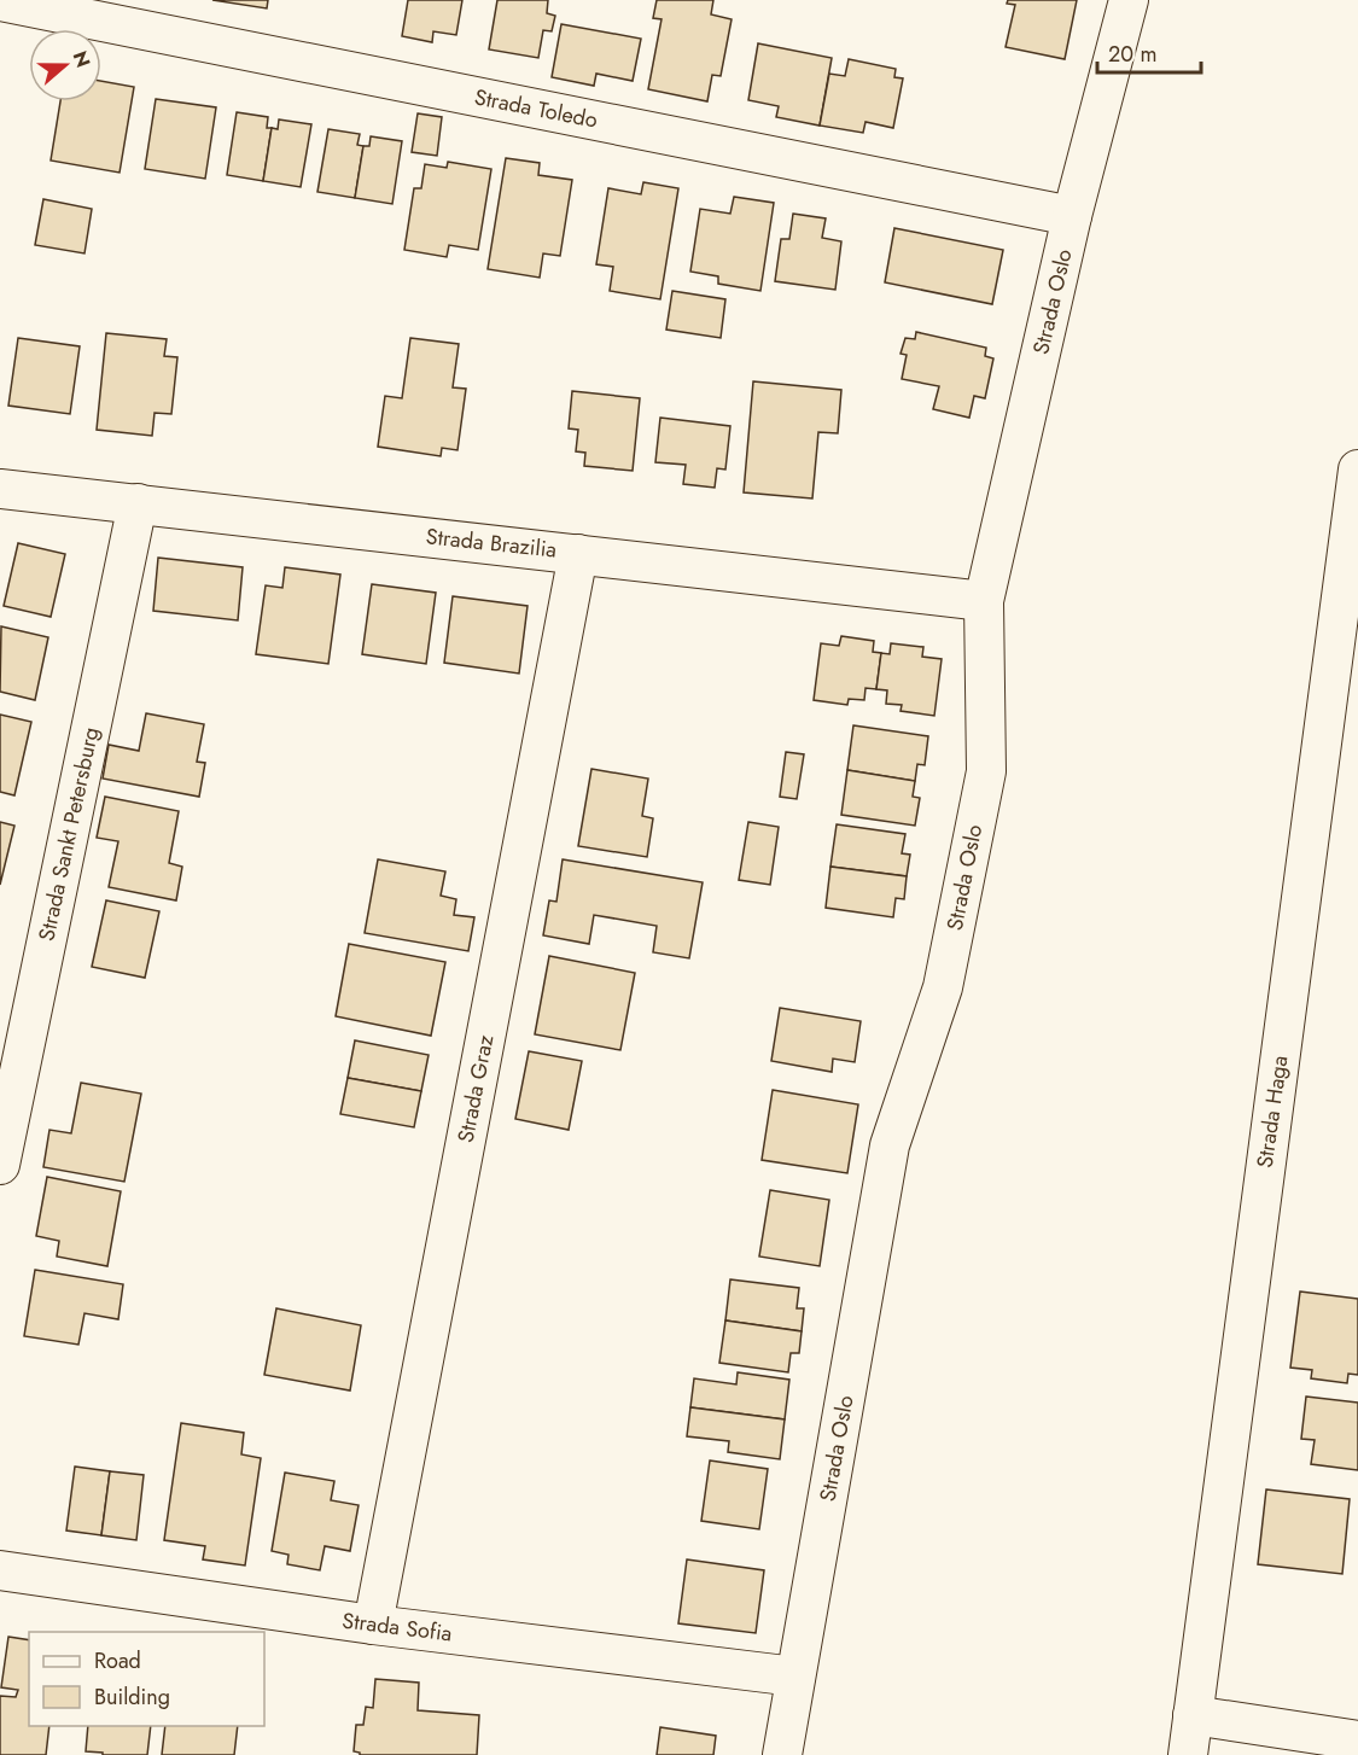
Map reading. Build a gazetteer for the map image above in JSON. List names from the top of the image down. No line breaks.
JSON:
{"streets":{"street":["Strada Toledo","Strada Oslo","Strada Brazilia","Strada Sankt Petersburg","Strada Graz","Strada Haga","Strada Sofia"]},"crossings":[["Strada Toledo","Strada Oslo"],["Strada Oslo","Strada Brazilia"],["Strada Oslo","Strada Sofia"],["Strada Brazilia","Strada Sankt Petersburg"],["Strada Brazilia","Strada Graz"],["Strada Graz","Strada Sofia"]],"legend":["Road","Building"],"scale_bar":"20 m","north":"right"}
